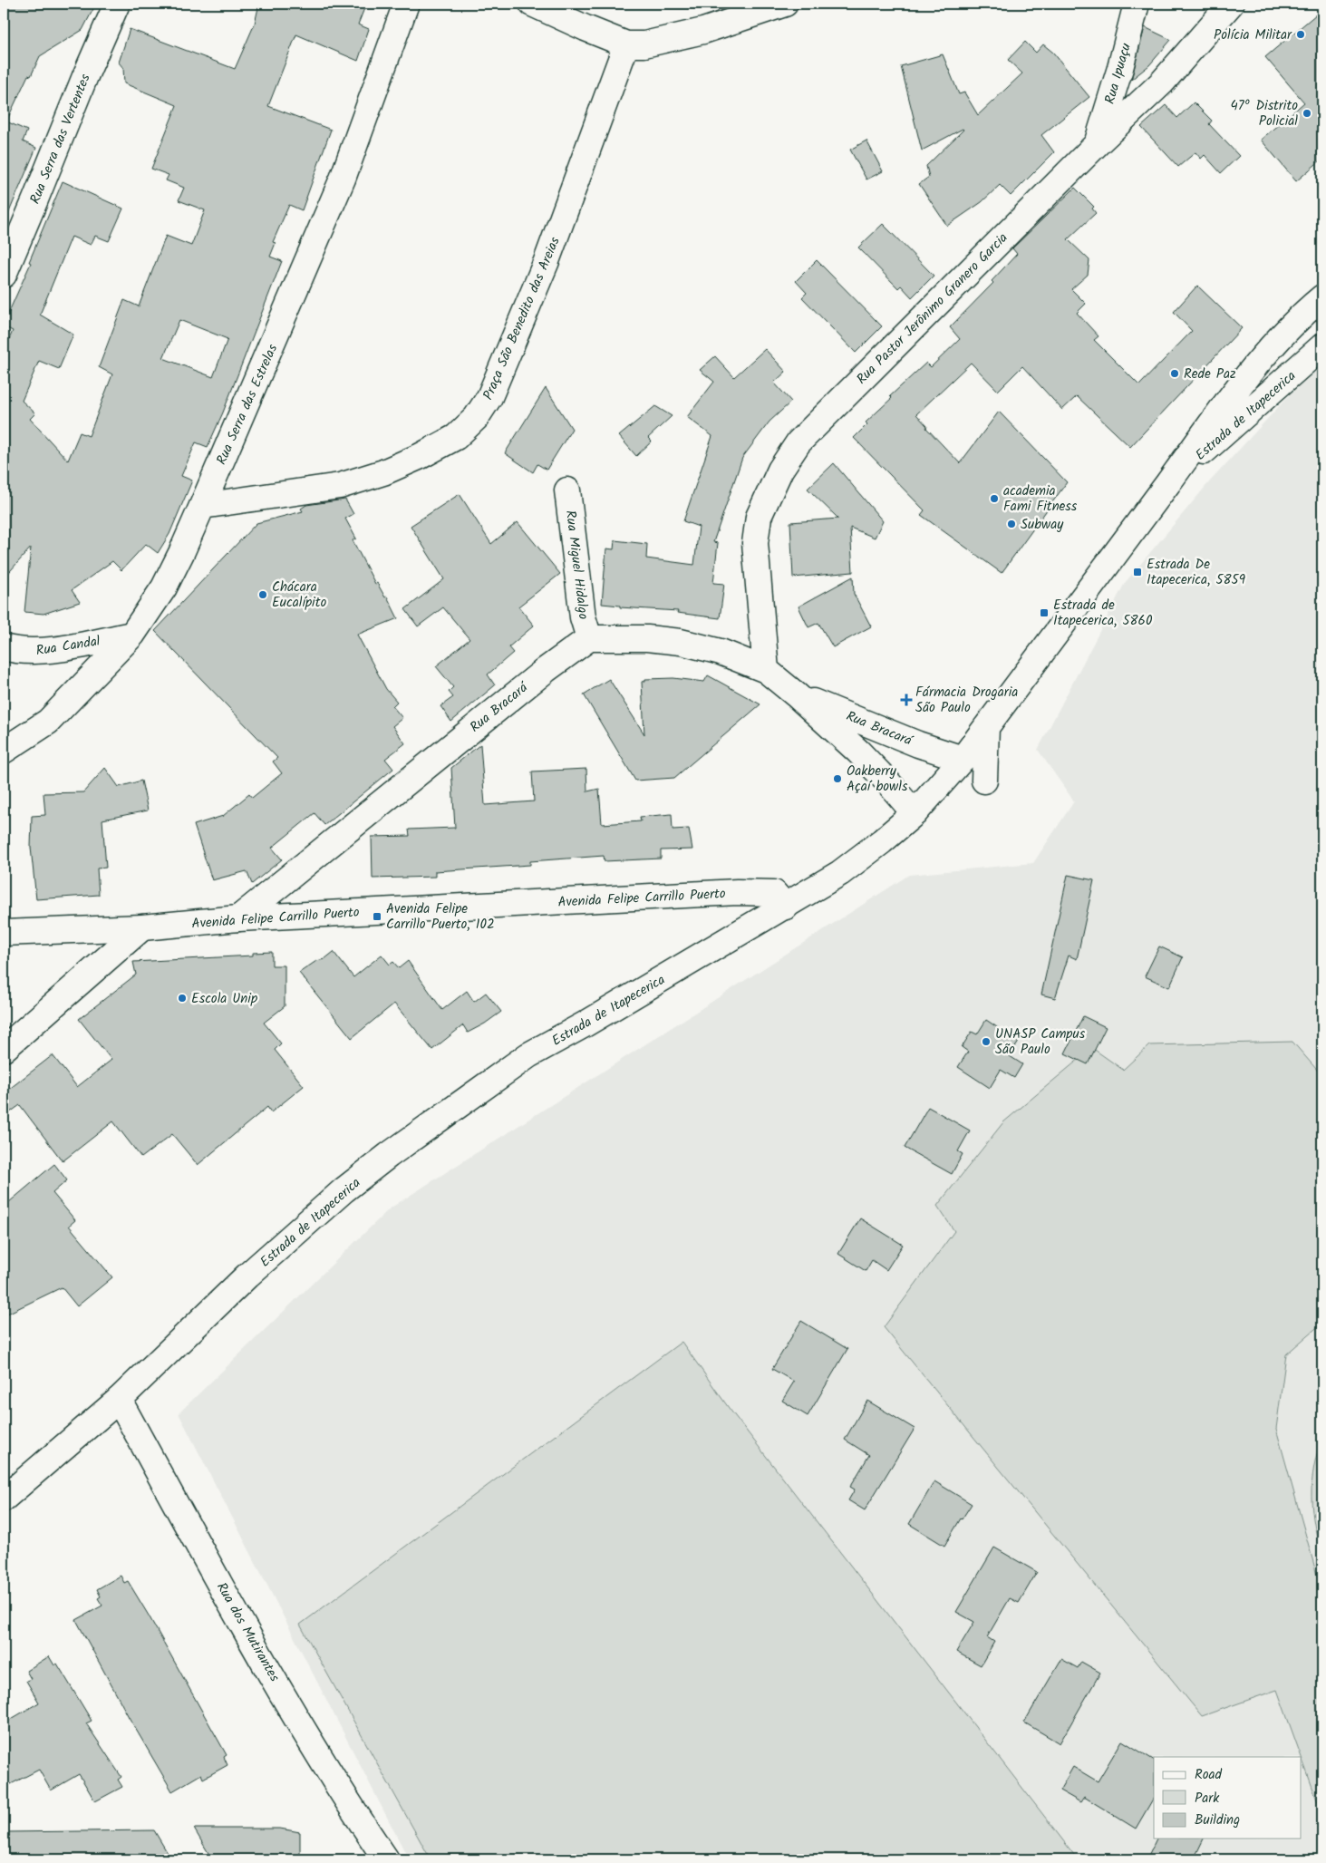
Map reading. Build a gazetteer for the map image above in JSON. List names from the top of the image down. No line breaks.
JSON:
{"streets":{"street":["Rua Ipuaçu","Rua Serra das Vertentes","Rua Pastor Jerônimo Granero Garcia","Praça São Benedito das Areias","Rua Serra das Estrelas","Estrada de Itapecerica","Rua Miguel Hidalgo","Rua Candal","Rua Bracará","Avenida Felipe Carrillo Puerto","Rua dos Mutirantes"]},"crossings":[["Rua Ipuaçu","Rua Pastor Jerônimo Granero Garcia"],["Rua Pastor Jerônimo Granero Garcia","Rua Bracará"],["Praça São Benedito das Areias","Rua Serra das Estrelas"],["Rua Serra das Estrelas","Rua Candal"],["Estrada de Itapecerica","Rua Bracará"],["Estrada de Itapecerica","Avenida Felipe Carrillo Puerto"],["Estrada de Itapecerica","Rua dos Mutirantes"],["Rua Miguel Hidalgo","Rua Bracará"],["Rua Bracará","Avenida Felipe Carrillo Puerto"]],"places":{"other":["Polícia Militar","47º Distrito Policial","Rede Paz","academia Fami Fitness","Subway","Chácara Eucalípito","Oakberry Açaí bowls","Escola Unip","UNASP Campus São Paulo"],"transit":["Estrada De Itapecerica, 5859","Estrada de Itapecerica, 5860","Avenida Felipe Carrillo Puerto, 102"],"health":["Fármacia Drogaria São Paulo"]},"legend":["Road","Park","Building"]}
